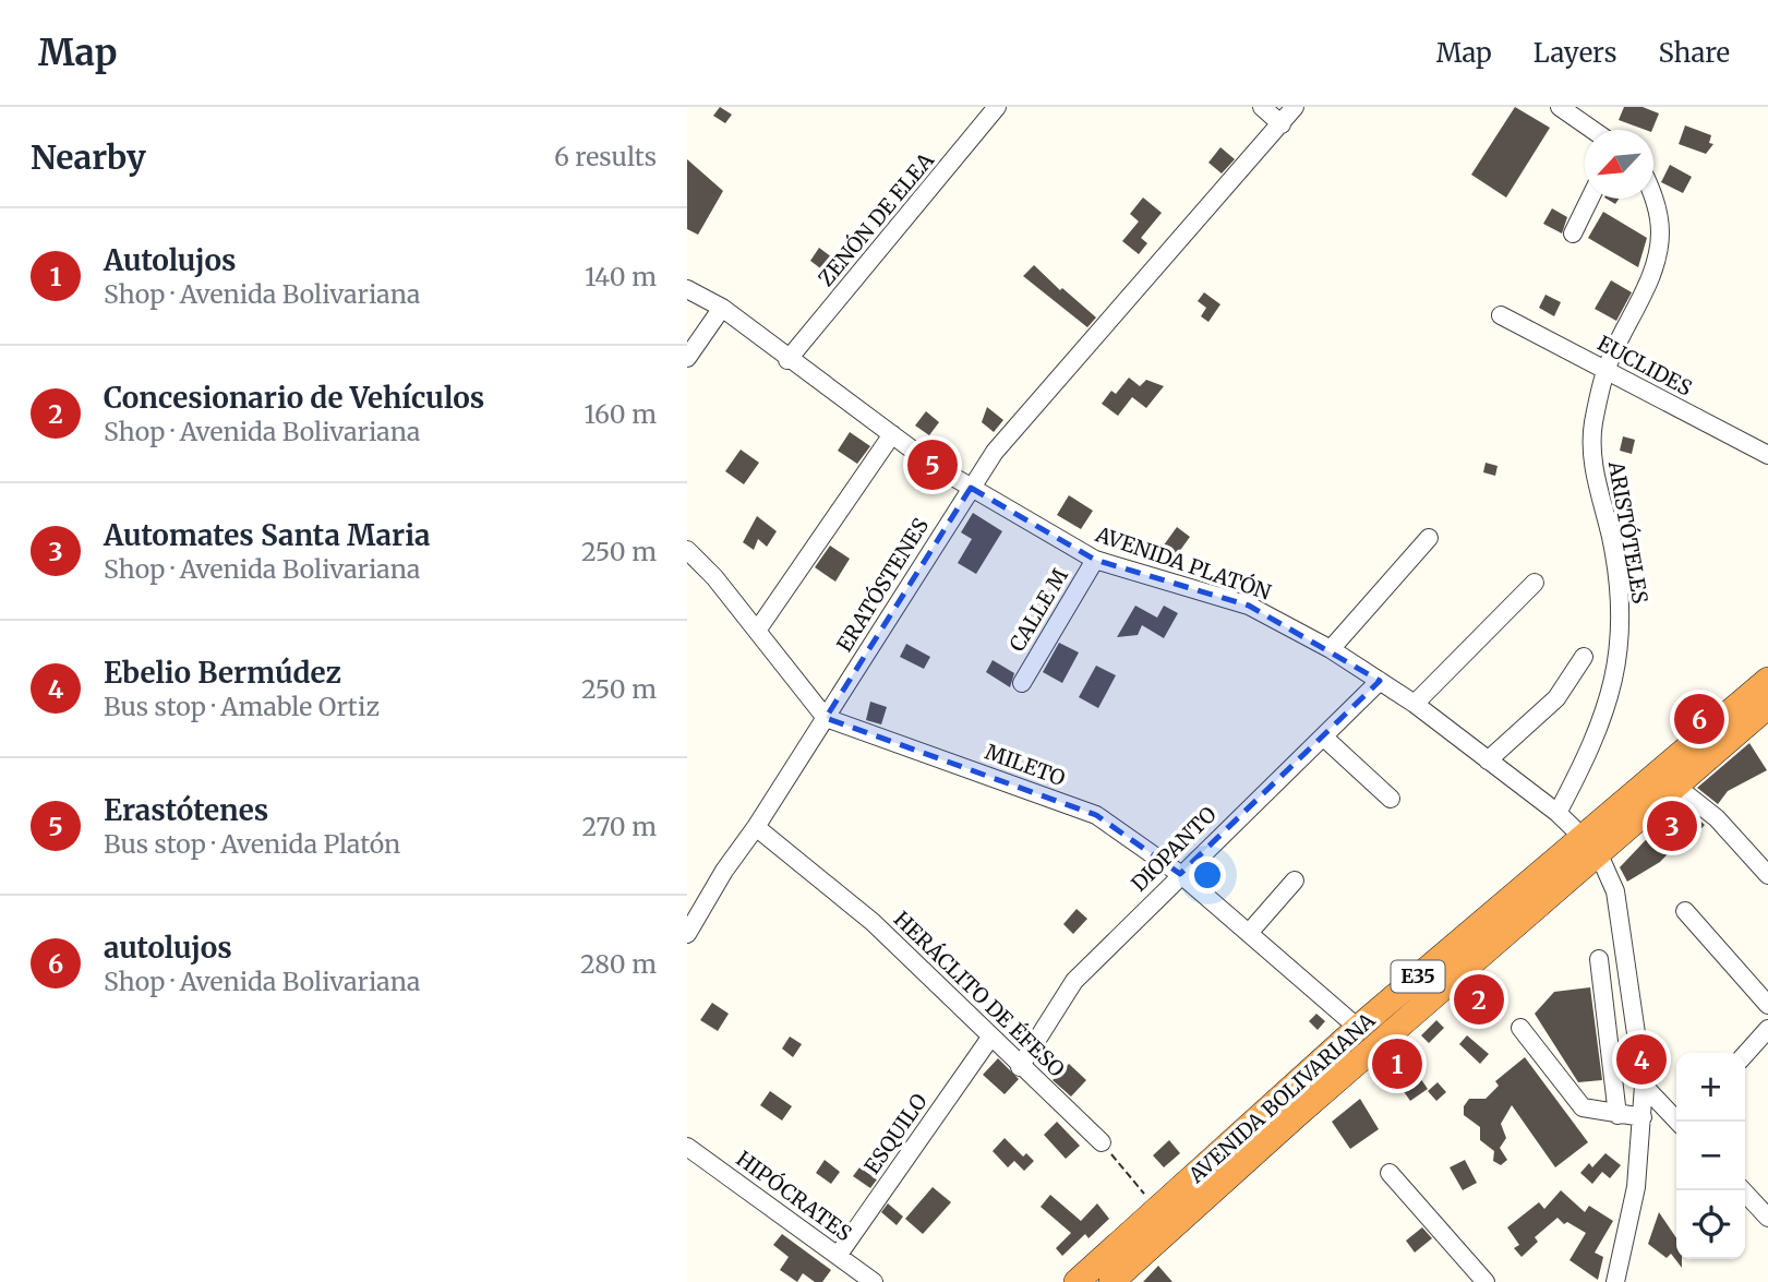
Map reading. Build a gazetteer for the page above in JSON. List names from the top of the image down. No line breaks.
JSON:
{"streets":{"highway":["E35","AVENIDA BOLIVARIANA"],"street":["ZENÓN DE ELEA","EUCLIDES","ARISTÓTELES","AVENIDA PLATÓN","ERATÓSTENES","CALLE M","MILETO","DIOPANTO","HERÁCLITO DE ÉFESO","ESQUILO","HIPÓCRATES"]},"crossings":[["ZENÓN DE ELEA","AVENIDA PLATÓN"],["EUCLIDES","ARISTÓTELES"],["ARISTÓTELES","AVENIDA PLATÓN"],["AVENIDA PLATÓN","ERATÓSTENES"],["AVENIDA PLATÓN","CALLE M"],["AVENIDA PLATÓN","DIOPANTO"],["AVENIDA PLATÓN","AVENIDA BOLIVARIANA"],["ERATÓSTENES","MILETO"],["ERATÓSTENES","HERÁCLITO DE ÉFESO"],["MILETO","DIOPANTO"],["MILETO","AVENIDA BOLIVARIANA"],["DIOPANTO","HERÁCLITO DE ÉFESO"],["HERÁCLITO DE ÉFESO","ESQUILO"],["ESQUILO","HIPÓCRATES"]],"north":"bottom left","page":{"header":"Map","nav":["Map","Layers","Share"],"heading":["Nearby","6 results"],"list":[{"mark":"1","name":"Autolujos","note":"Shop · Avenida Bolivariana","value":"140 m"},{"mark":"2","name":"Concesionario de Vehículos","note":"Shop · Avenida Bolivariana","value":"160 m"},{"mark":"3","name":"Automates Santa Maria","note":"Shop · Avenida Bolivariana","value":"250 m"},{"mark":"4","name":"Ebelio Bermúdez","note":"Bus stop · Amable Ortiz","value":"250 m"},{"mark":"5","name":"Erastótenes","note":"Bus stop · Avenida Platón","value":"270 m"},{"mark":"6","name":"autolujos","note":"Shop · Avenida Bolivariana","value":"280 m"}],"pins":["5","6","3","2","4","1"],"map_buttons":["+","−"]}}
